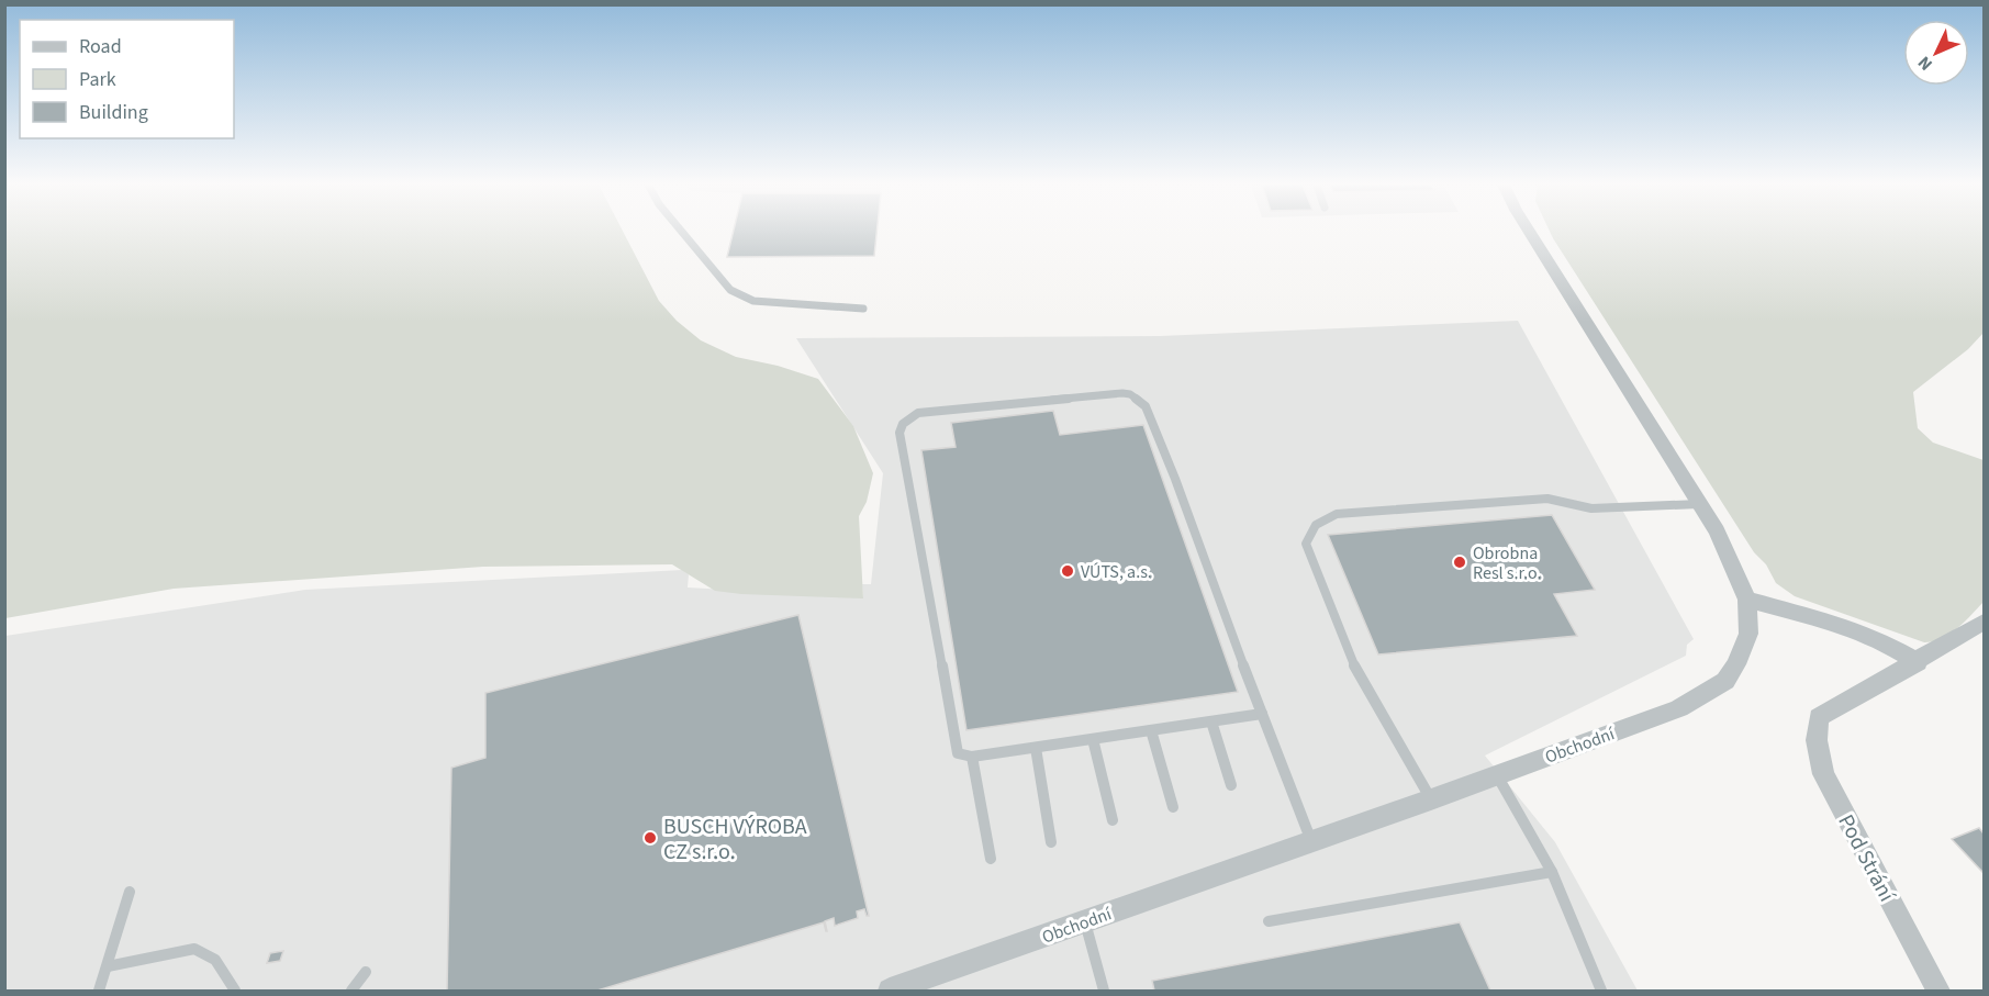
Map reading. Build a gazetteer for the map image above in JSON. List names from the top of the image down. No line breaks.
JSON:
{"streets":{"street":["Obchodní","Pod Strání"]},"places":["Obrobna Resl s.r.o.","VÚTS, a.s.","BUSCH VÝROBA CZ s.r.o."],"legend":["Road","Park","Building"],"north":"bottom left"}
